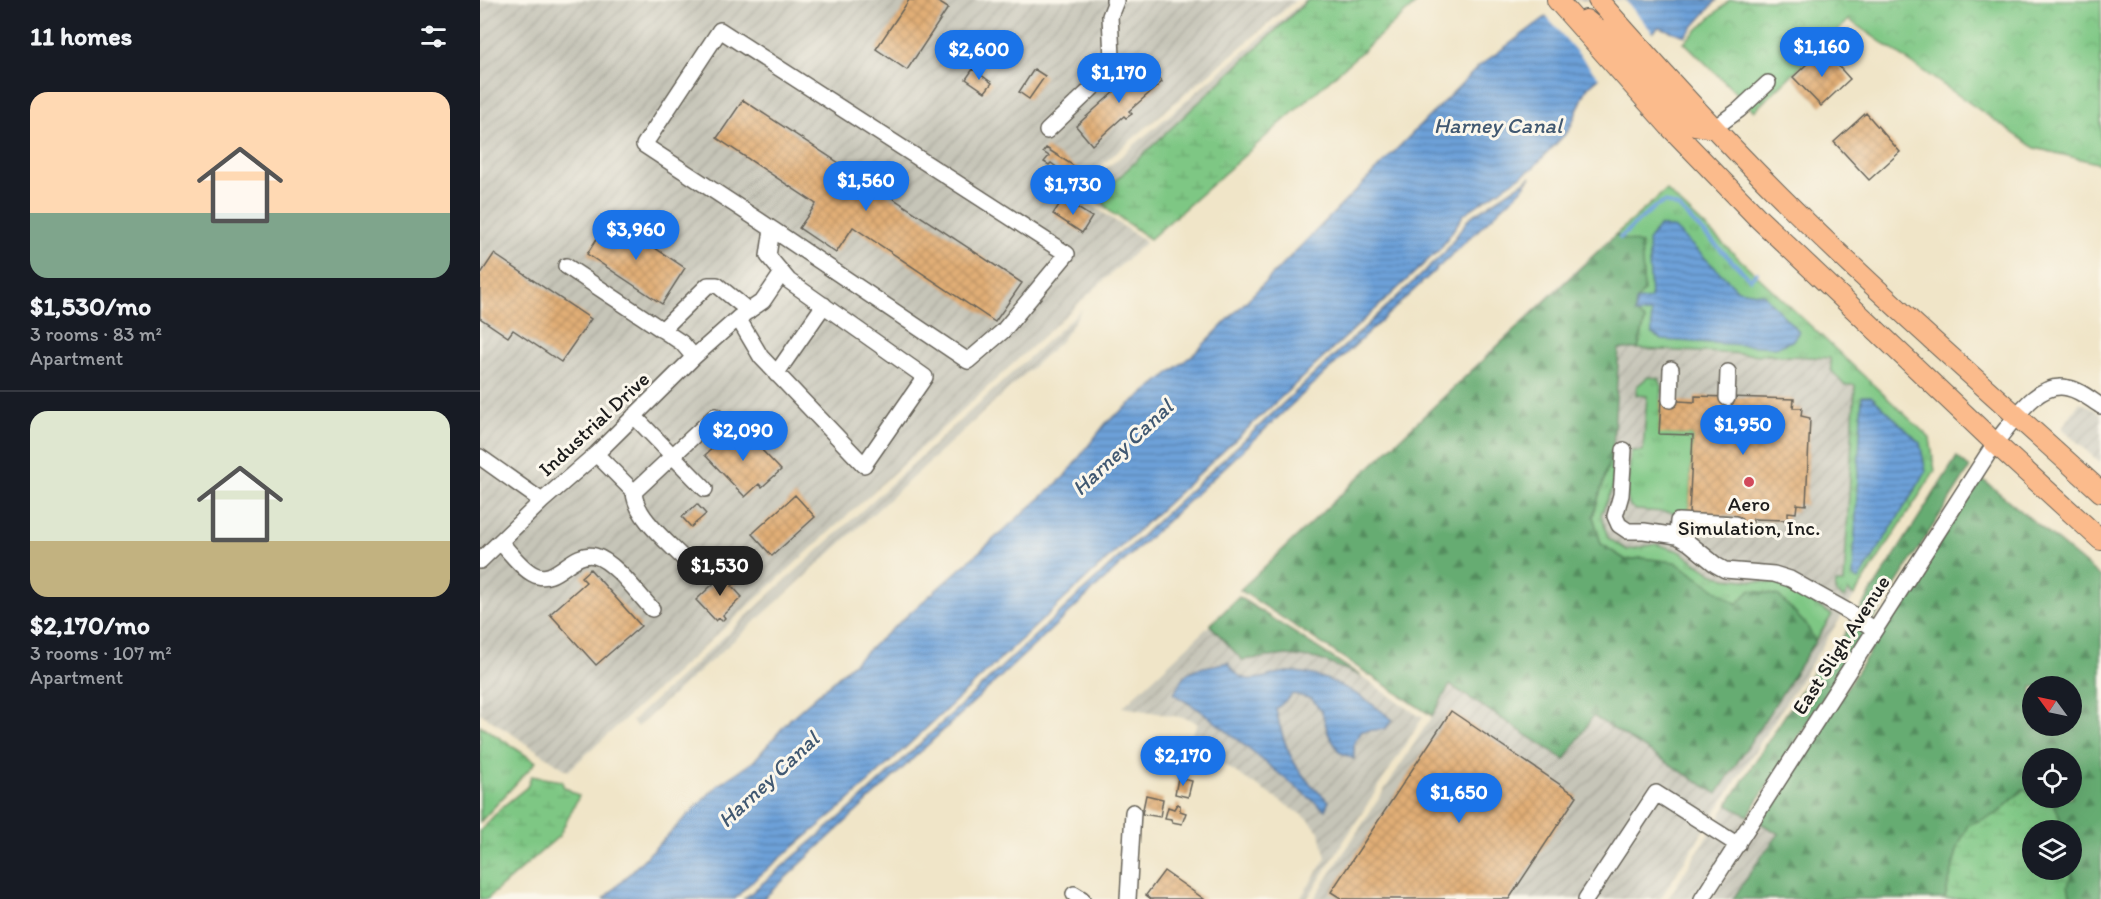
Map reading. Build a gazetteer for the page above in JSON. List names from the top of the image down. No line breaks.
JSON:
{"streets":{"street":["Industrial Drive","East Sligh Avenue"]},"water":["Harney Canal"],"places":["Aero Simulation, Inc."],"north":"top left","page":{"heading":"11 homes","price":["$1,160","$2,600","$1,170","$1,560","$1,730","$3,960","$1,950","$2,090","$1,530","$2,170","$1,650"],"list":[{"name":"$1,530/mo","note":"3 rooms · 83 m² · Apartment"},{"name":"$2,170/mo","note":"3 rooms · 107 m² · Apartment"}]}}
